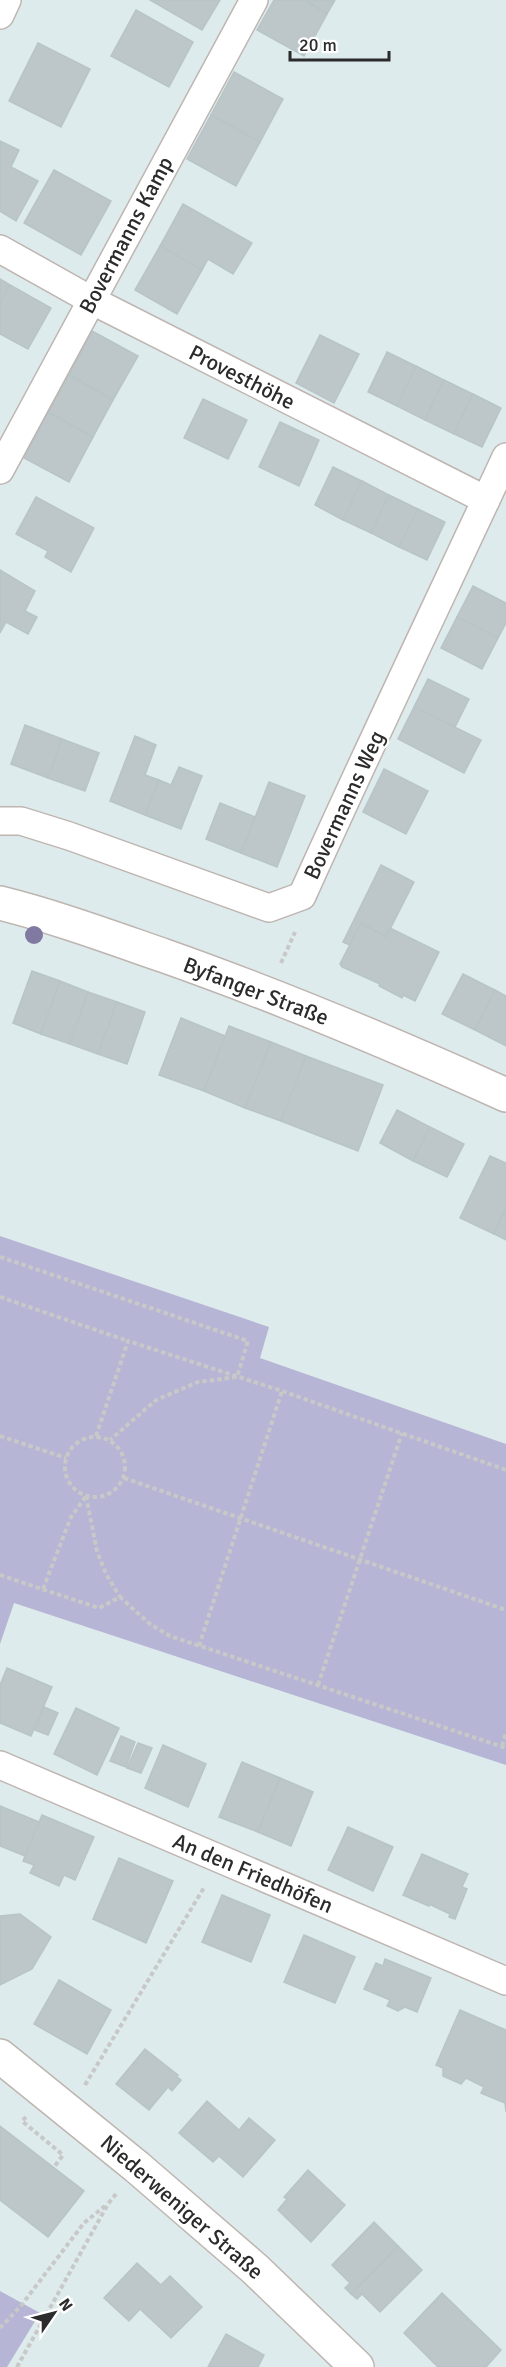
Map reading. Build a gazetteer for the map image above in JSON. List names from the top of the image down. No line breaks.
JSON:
{"streets":{"street":["Bovermanns Kamp","Provesthöhe","Bovermanns Weg","Byfanger Straße","An den Friedhöfen","Niederweniger Straße"]},"crossings":[["Bovermanns Kamp","Provesthöhe"],["Provesthöhe","Bovermanns Weg"]],"scale_bar":"20 m","north":"top right"}
